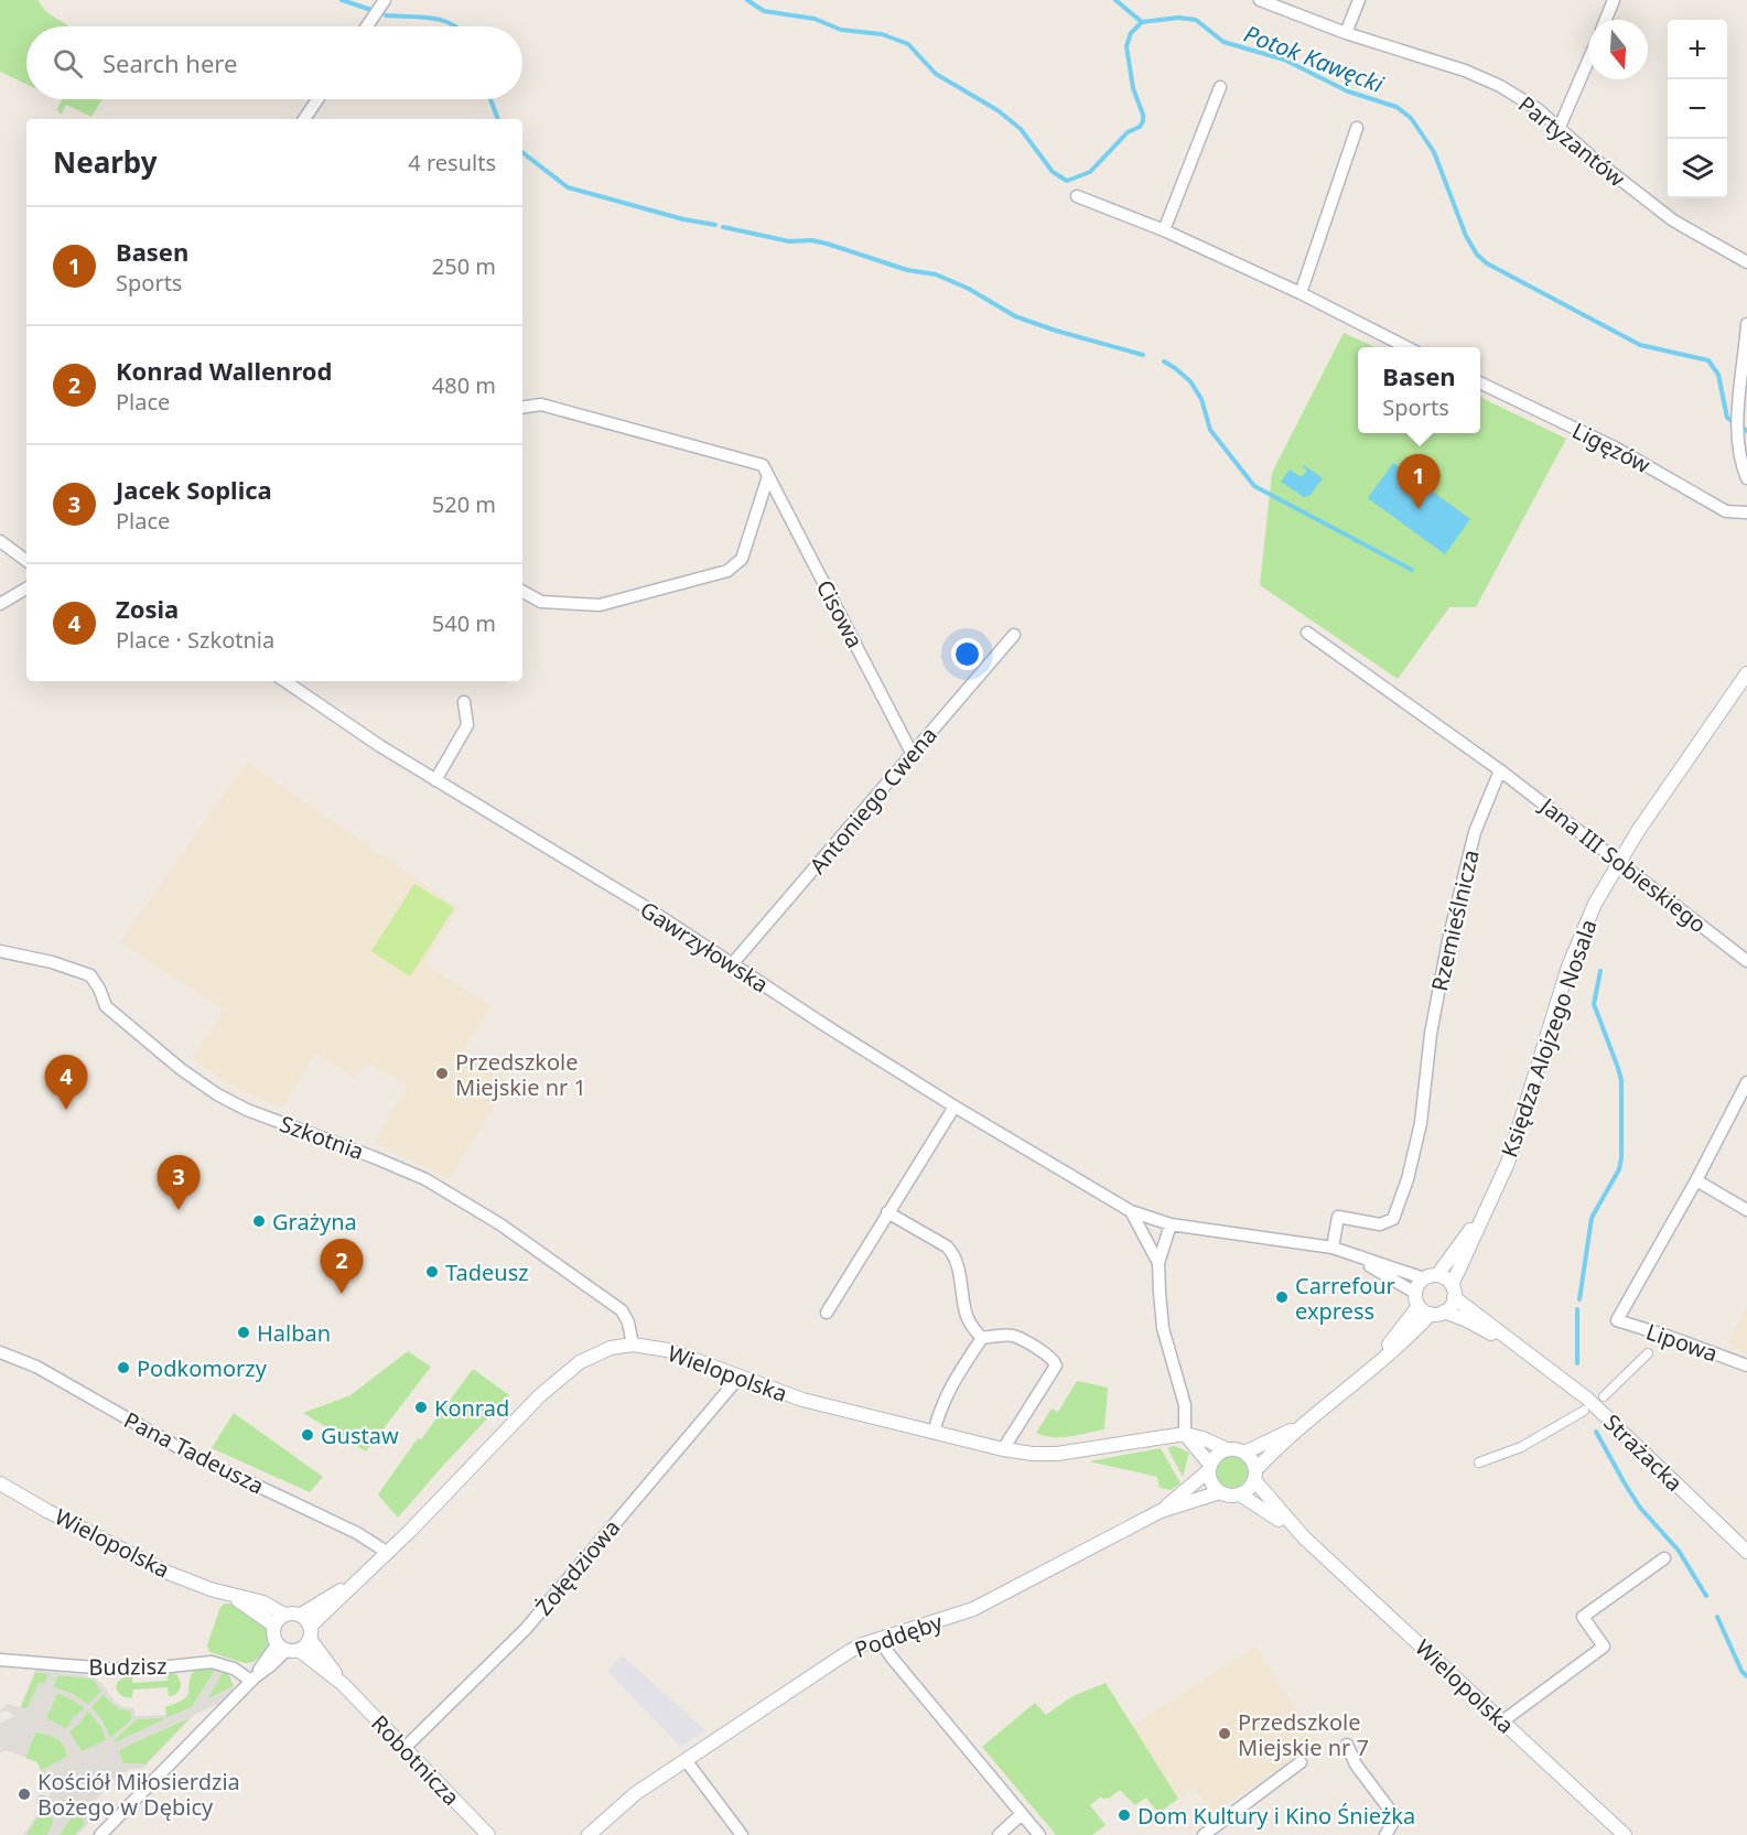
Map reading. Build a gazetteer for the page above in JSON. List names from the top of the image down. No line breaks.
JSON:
{"streets":{"street":["Partyzantów","Ligęzów","Cisowa","Antoniego Cwena","Jana III Sobieskiego","Rzemieślnicza","Gawrzyłowska","Księdza Alojzego Nosala","Szkotnia","Lipowa","Wielopolska","Pana Tadeusza","Strażacka","Żołędziowa","Poddęby","Budzisz","Robotnicza"]},"crossings":[["Cisowa","Antoniego Cwena"],["Antoniego Cwena","Gawrzyłowska"],["Jana III Sobieskiego","Rzemieślnicza"],["Jana III Sobieskiego","Księdza Alojzego Nosala"],["Rzemieślnicza","Strażacka"],["Gawrzyłowska","Strażacka"],["Księdza Alojzego Nosala","Strażacka"],["Szkotnia","Wielopolska"],["Wielopolska","Pana Tadeusza"],["Wielopolska","Żołędziowa"],["Wielopolska","Poddęby"],["Wielopolska","Robotnicza"],["Żołędziowa","Robotnicza"]],"water":["Potok Kawęcki"],"places":["Przedszkole Miejskie nr 1","Grażyna","Tadeusz","Carrefour express","Halban","Podkomorzy","Konrad","Gustaw","Przedszkole Miejskie nr 7","Kościół Miłosierdzia Bożego w Dębicy","Dom Kultury i Kino Śnieżka"],"north":"bottom","page":{"map_buttons":["+","−"],"search":"Search here","heading":["Nearby","4 results"],"list":[{"mark":"1","name":"Basen","note":"Sports","value":"250 m"},{"mark":"2","name":"Konrad Wallenrod","note":"Place","value":"480 m"},{"mark":"3","name":"Jacek Soplica","note":"Place","value":"520 m"},{"mark":"4","name":"Zosia","note":"Place · Szkotnia","value":"540 m"}],"popup":["Basen","Sports"],"pins":["1","4","3","2"]}}
